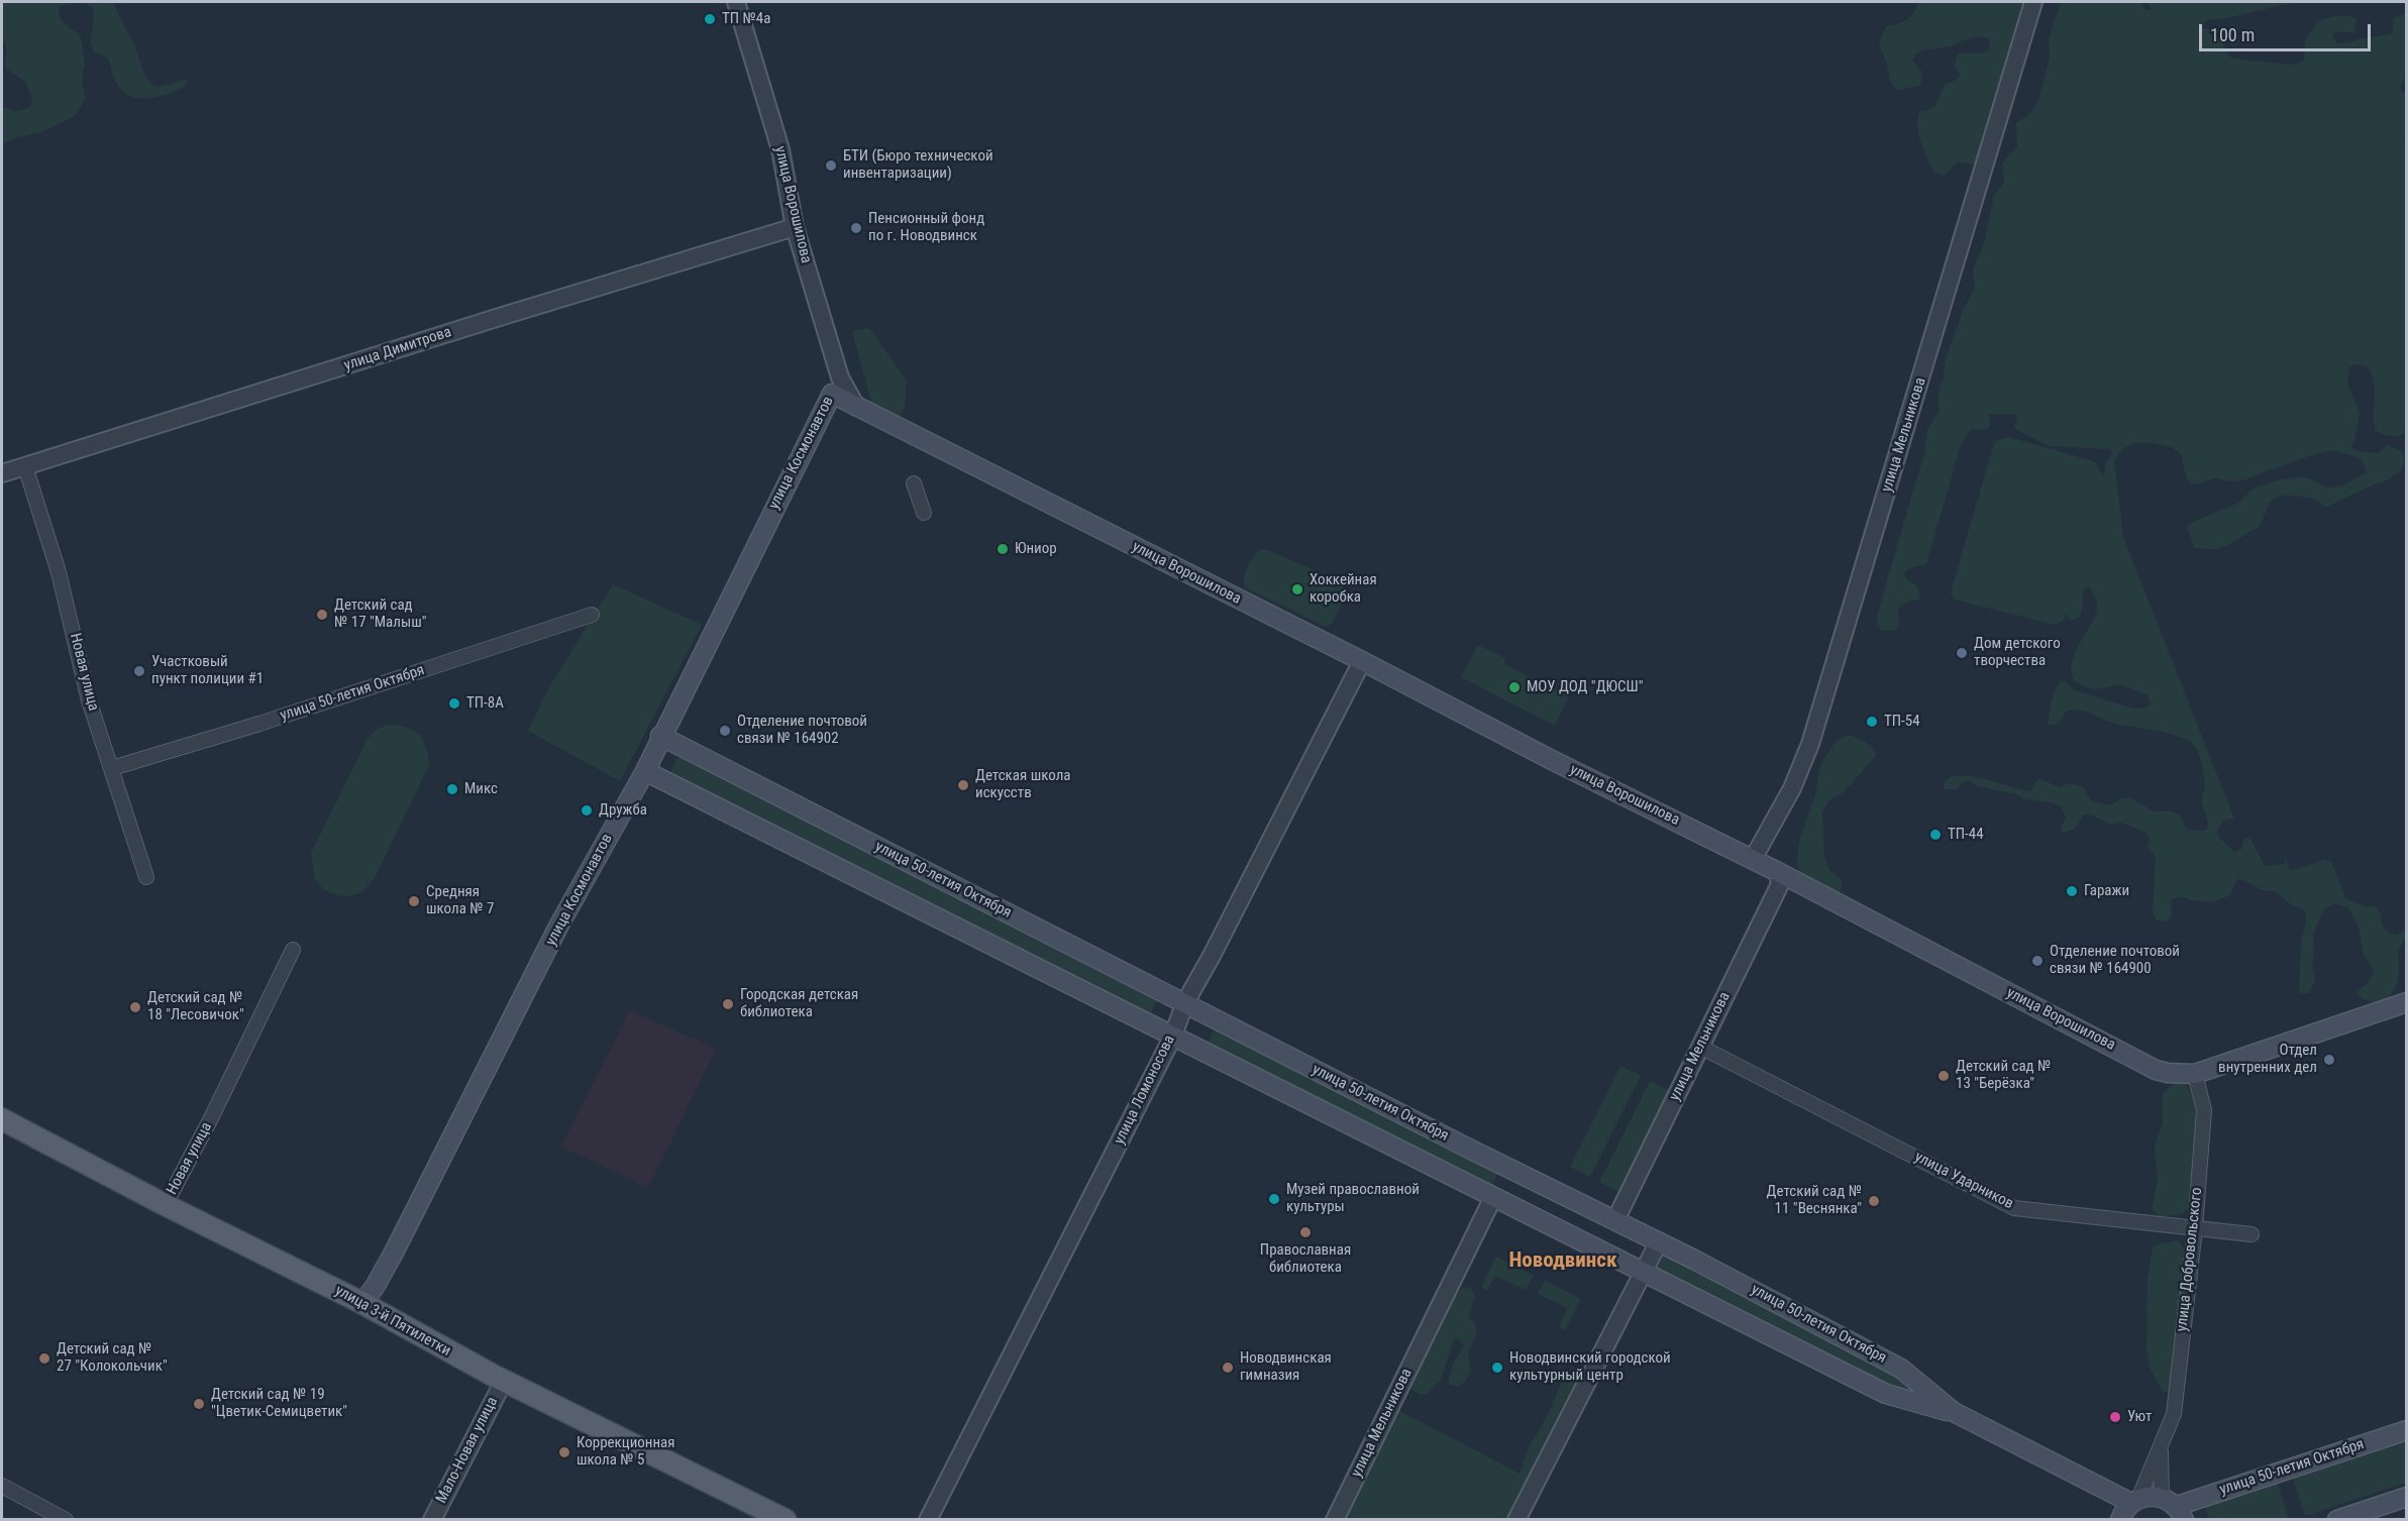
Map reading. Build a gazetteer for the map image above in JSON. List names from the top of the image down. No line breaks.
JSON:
{"streets":{"main road":["улица Ворошилова","улица Космонавтов","улица 50-летия Октября","улица 3-й Пятилетки"],"street":["улица Димитрова","улица Мельникова","Новая улица","улица Ломоносова","улица Ударников","улица Добровольского","Мало-Новая улица"]},"crossings":[["улица Ворошилова","улица Димитрова"],["улица Ворошилова","улица Мельникова"],["улица Ворошилова","улица Космонавтов"],["улица Ворошилова","улица Ломоносова"],["улица Ворошилова","улица Добровольского"],["улица Димитрова","Новая улица"],["улица Мельникова","улица 50-летия Октября"],["улица Мельникова","улица Ударников"],["улица Космонавтов","улица 50-летия Октября"],["улица Космонавтов","улица 3-й Пятилетки"],["Новая улица","улица 50-летия Октября"],["Новая улица","улица 3-й Пятилетки"],["улица 50-летия Октября","улица Ломоносова"],["улица 50-летия Октября","улица Добровольского"],["улица Ударников","улица Добровольского"],["улица 3-й Пятилетки","Мало-Новая улица"]],"districts":["Новодвинск"],"places":["ТП №4а","БТИ (Бюро технической инвентаризации)","Пенсионный фонд по г. Новодвинск","Юниор","Хоккейная коробка","Детский сад № 17 \"Малыш\"","Дом детского творчества","Участковый пункт полиции #1","МОУ ДОД \"ДЮСШ\"","ТП-8А","ТП-54","Отделение почтовой связи № 164902","Детская школа искусств","Микс","Дружба","ТП-44","Гаражи","Средняя школа № 7","Отделение почтовой связи № 164900","Городская детская библиотека","Детский сад № 18 \"Лесовичок\"","Отдел внутренних дел","Детский сад № 13 \"Берёзка\"","Музей православной культуры","Детский сад № 11 \"Веснянка\"","Православная библиотека","Детский сад № 27 \"Колокольчик\"","Новодвинская гимназия","Новодвинский городской культурный центр","Детский сад № 19 \"Цветик-Семицветик\"","Уют","Коррекционная школа № 5"],"scale_bar":"100 m"}
